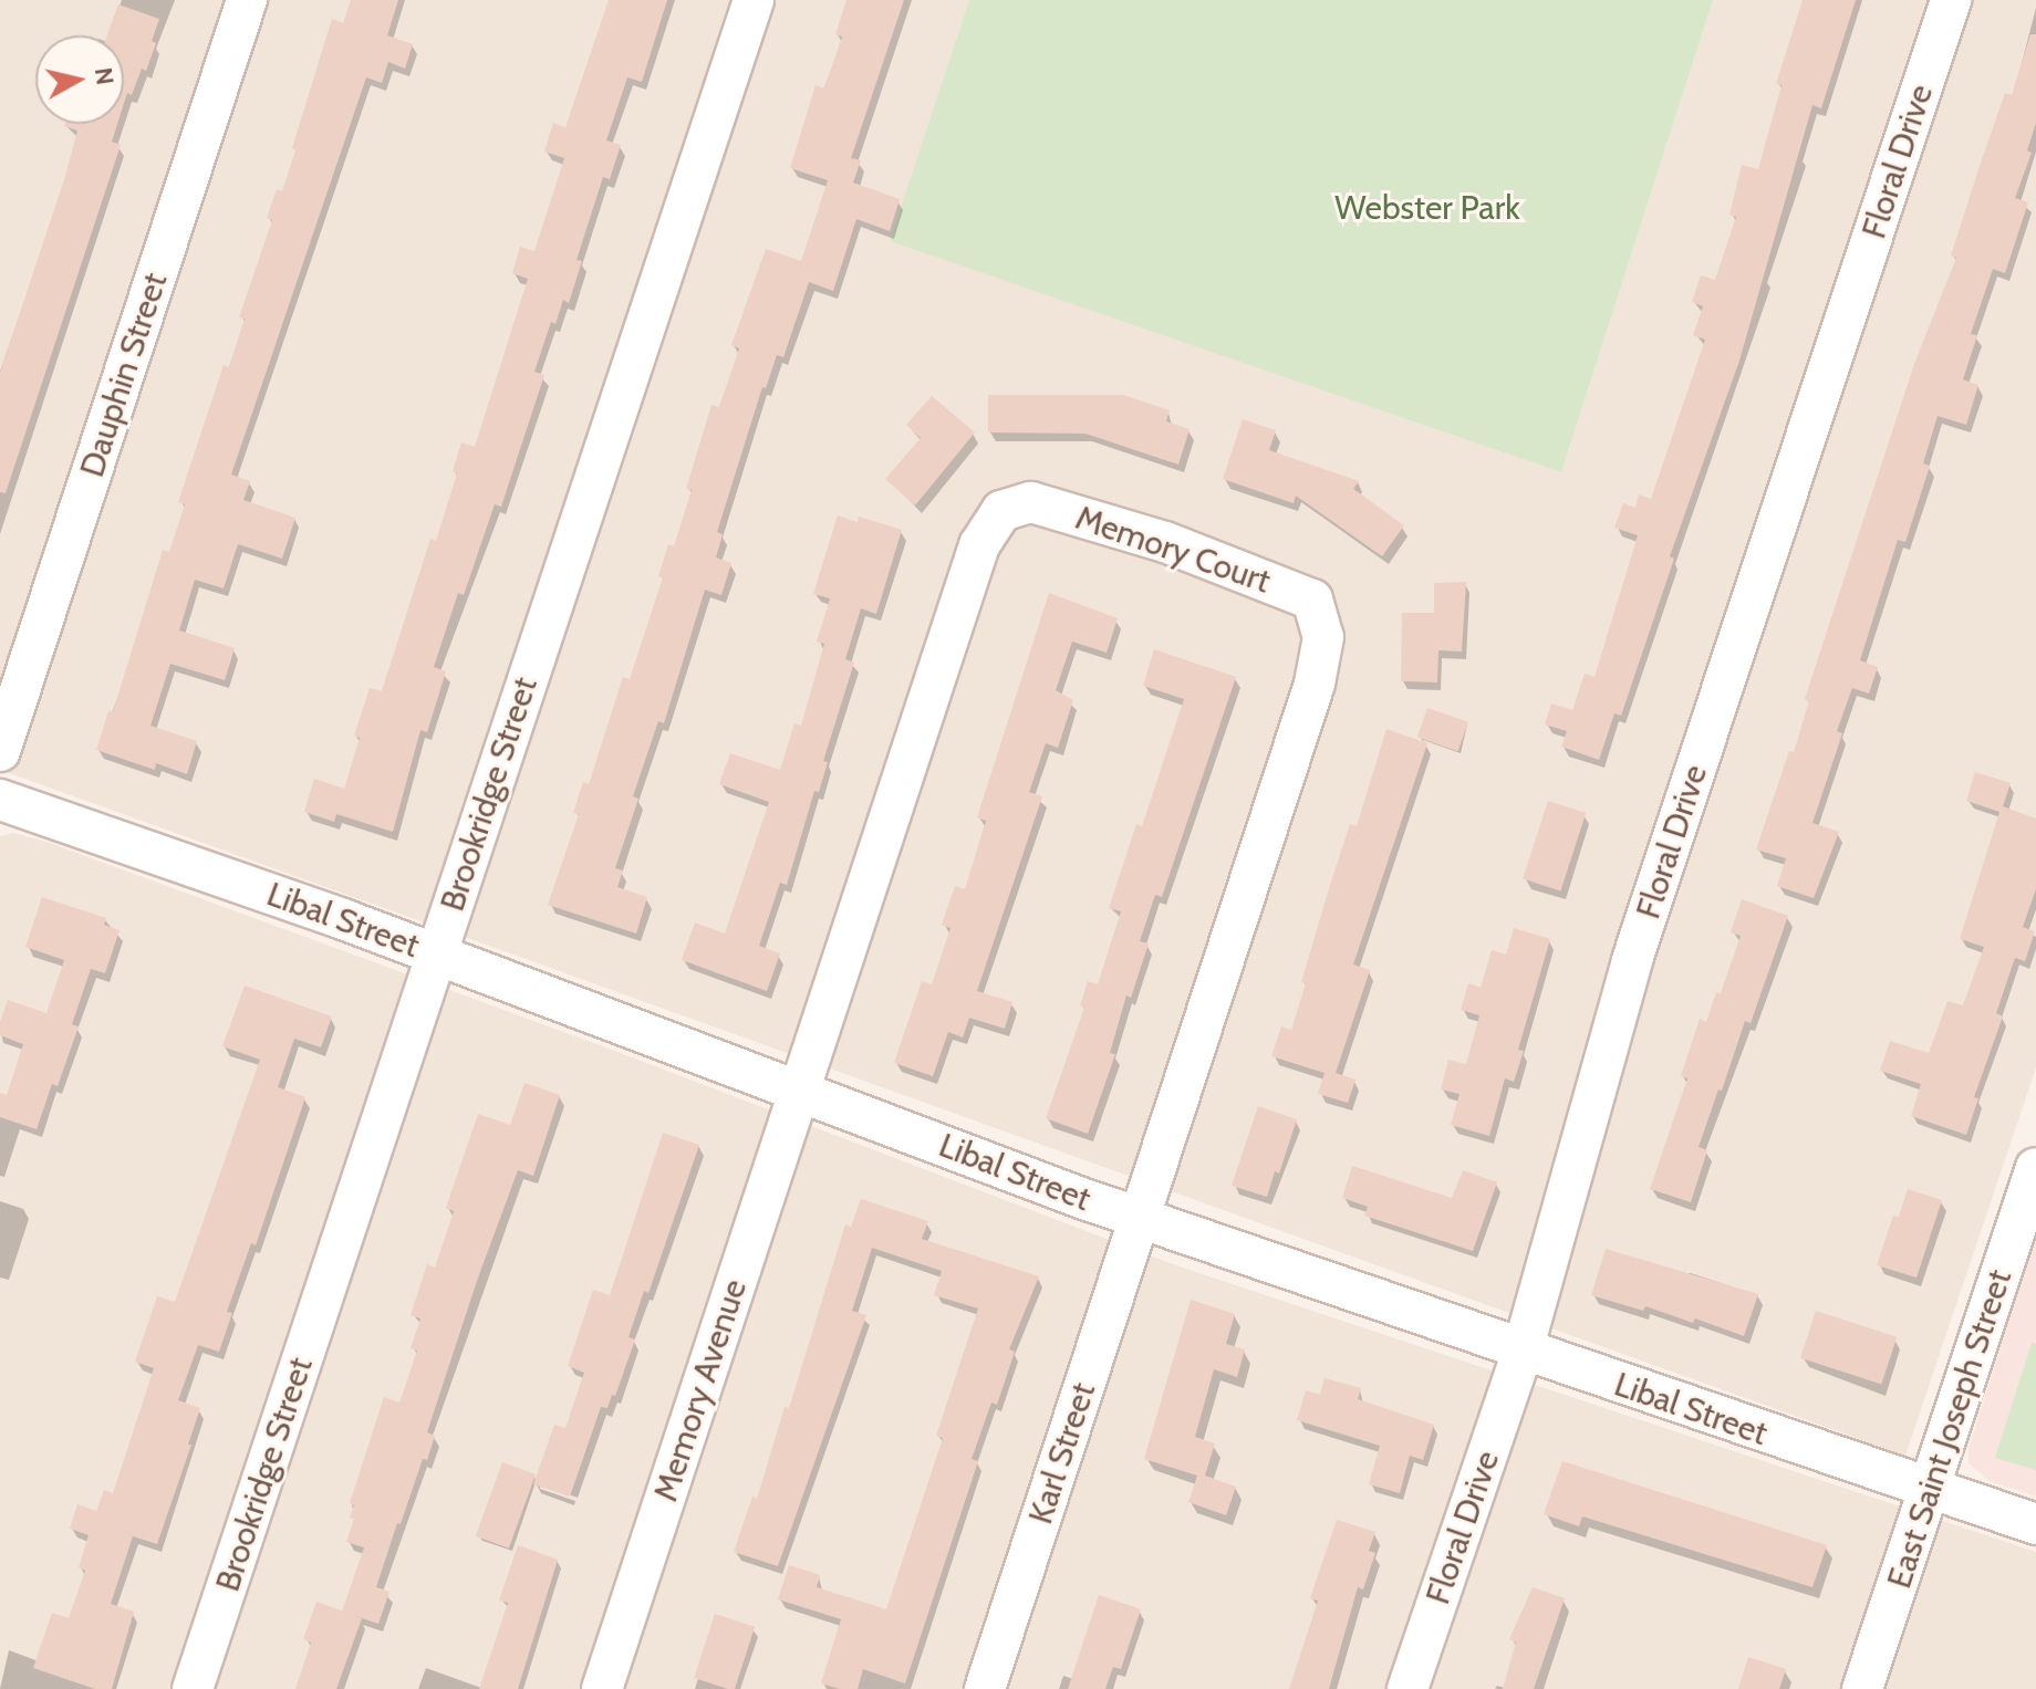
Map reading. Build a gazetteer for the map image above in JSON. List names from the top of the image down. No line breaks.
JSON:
{"streets":{"street":["Floral Drive","Dauphin Street","Memory Court","Brookridge Street","Libal Street","Memory Avenue","East Saint Joseph Street","Karl Street"]},"crossings":[["Floral Drive","Libal Street"],["Memory Court","Libal Street"],["Memory Court","Memory Avenue"],["Memory Court","Karl Street"],["Brookridge Street","Libal Street"],["Libal Street","Memory Avenue"],["Libal Street","East Saint Joseph Street"],["Libal Street","Karl Street"]],"parks":["Webster Park"],"north":"right"}
